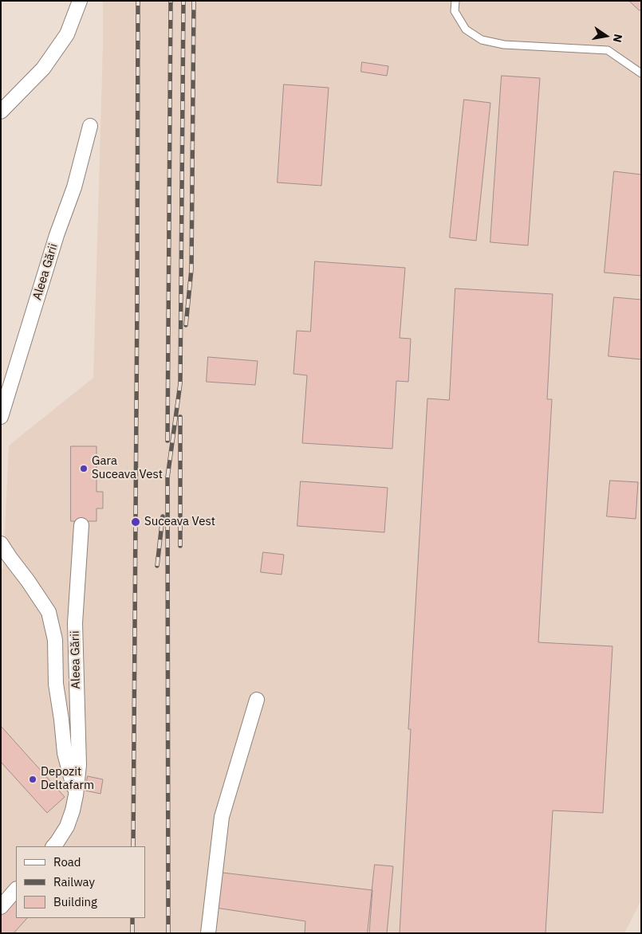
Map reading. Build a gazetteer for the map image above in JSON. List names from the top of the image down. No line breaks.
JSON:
{"streets":{"street":["Aleea Gării"]},"places":["Gara Suceava Vest","Suceava Vest","Depozit Deltafarm"],"legend":["Road","Railway","Building"],"north":"right"}
